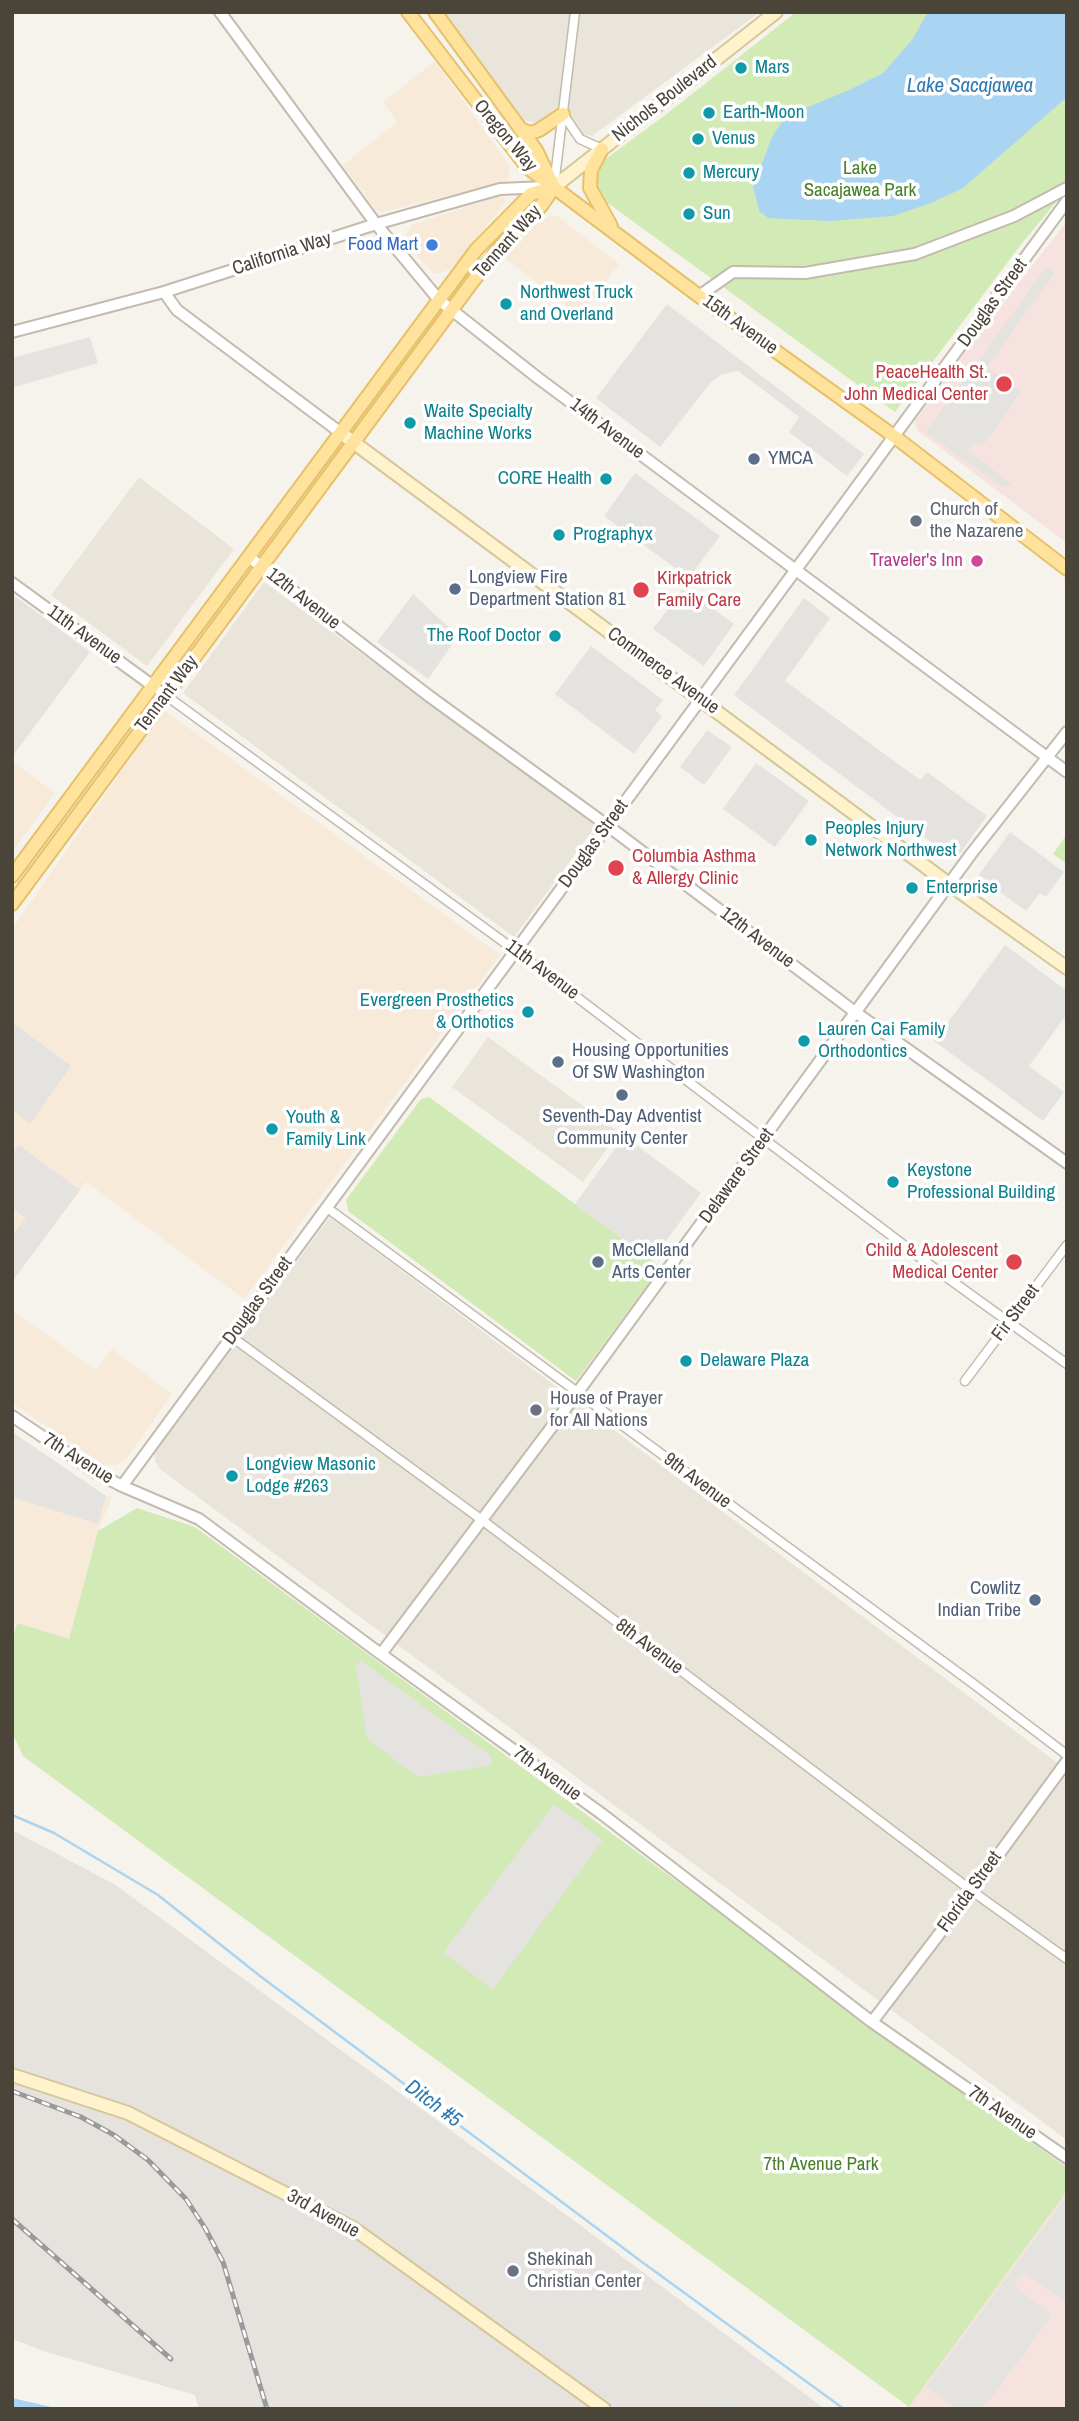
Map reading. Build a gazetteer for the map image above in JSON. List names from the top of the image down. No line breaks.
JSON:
{"streets":{"main road":["Nichols Boulevard","Oregon Way","Tennant Way","15th Avenue","Commerce Avenue","3rd Avenue"],"street":["California Way","Douglas Street","14th Avenue","12th Avenue","11th Avenue","Delaware Street","Fir Street","7th Avenue","9th Avenue","8th Avenue","Florida Street"]},"crossings":[["Nichols Boulevard","Oregon Way"],["Nichols Boulevard","Tennant Way"],["Nichols Boulevard","California Way"],["Nichols Boulevard","15th Avenue"],["Oregon Way","Tennant Way"],["Oregon Way","California Way"],["Oregon Way","15th Avenue"],["Tennant Way","California Way"],["Tennant Way","15th Avenue"],["Tennant Way","14th Avenue"],["Tennant Way","12th Avenue"],["Tennant Way","11th Avenue"],["Tennant Way","Commerce Avenue"],["California Way","15th Avenue"],["California Way","14th Avenue"],["California Way","Commerce Avenue"],["Douglas Street","15th Avenue"],["Douglas Street","14th Avenue"],["Douglas Street","12th Avenue"],["Douglas Street","11th Avenue"],["Douglas Street","Commerce Avenue"],["Douglas Street","7th Avenue"],["Douglas Street","9th Avenue"],["Douglas Street","8th Avenue"],["14th Avenue","Delaware Street"],["12th Avenue","Delaware Street"],["11th Avenue","Delaware Street"],["11th Avenue","Fir Street"],["Commerce Avenue","Delaware Street"],["Delaware Street","7th Avenue"],["Delaware Street","9th Avenue"],["Delaware Street","8th Avenue"],["7th Avenue","Florida Street"],["8th Avenue","Florida Street"]],"water":["Lake Sacajawea","Ditch #5"],"parks":["Lake Sacajawea Park","7th Avenue Park"],"places":["Mars","Earth-Moon","Venus","Mercury","Sun","Food Mart","Northwest Truck and Overland","PeaceHealth St. John Medical Center","Waite Specialty Machine Works","YMCA","CORE Health","Church of the Nazarene","Prographyx","Traveler's Inn","Longview Fire Department Station 81","Kirkpatrick Family Care","The Roof Doctor","Peoples Injury Network Northwest","Columbia Asthma & Allergy Clinic","Enterprise","Evergreen Prosthetics & Orthotics","Lauren Cai Family Orthodontics","Housing Opportunities Of SW Washington","Seventh-Day Adventist Community Center","Youth & Family Link","Keystone Professional Building","McClelland Arts Center","Child & Adolescent Medical Center","Delaware Plaza","House of Prayer for All Nations","Longview Masonic Lodge #263","Cowlitz Indian Tribe","Shekinah Christian Center"]}
